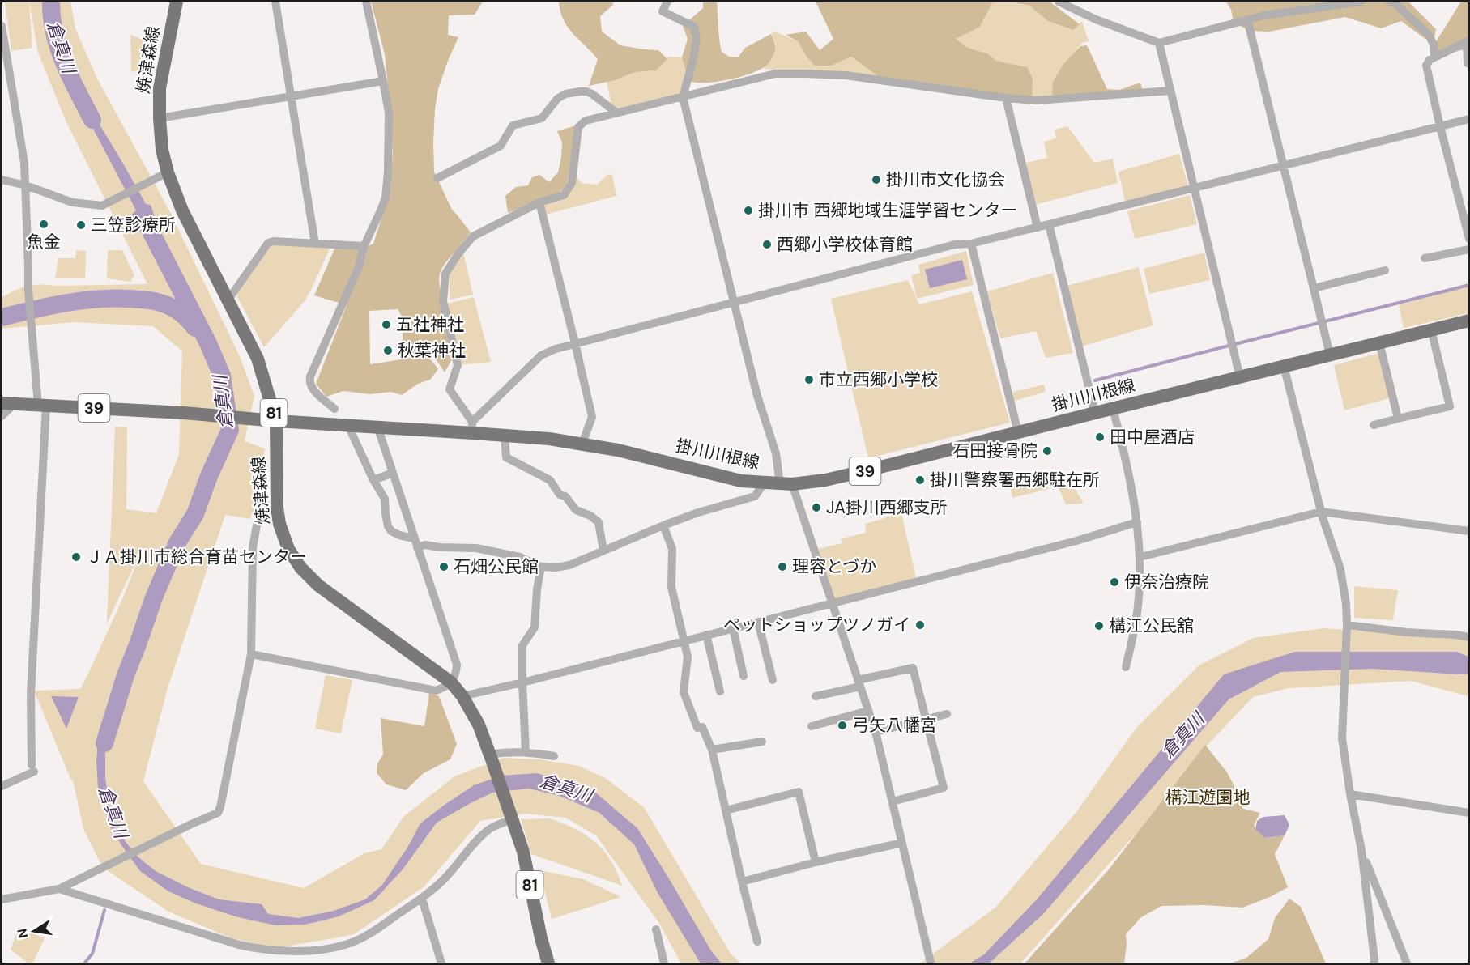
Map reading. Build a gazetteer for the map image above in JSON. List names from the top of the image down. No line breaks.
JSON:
{"streets":{"main road":["焼津森線","掛川川根線","39","81"]},"crossings":[["焼津森線","掛川川根線"]],"water":["倉真川"],"parks":["構江遊園地"],"places":["掛川市文化協会","掛川市 西郷地域生涯学習センター","魚金","三笠診療所","西郷小学校体育館","五社神社","秋葉神社","市立西郷小学校","田中屋酒店","石田接骨院","掛川警察署西郷駐在所","JA掛川西郷支所","ＪＡ掛川市総合育苗センター","石畑公民館","理容とづか","伊奈治療院","ペットショップツノガイ","構江公民舘","弓矢八幡宮"],"north":"left"}
